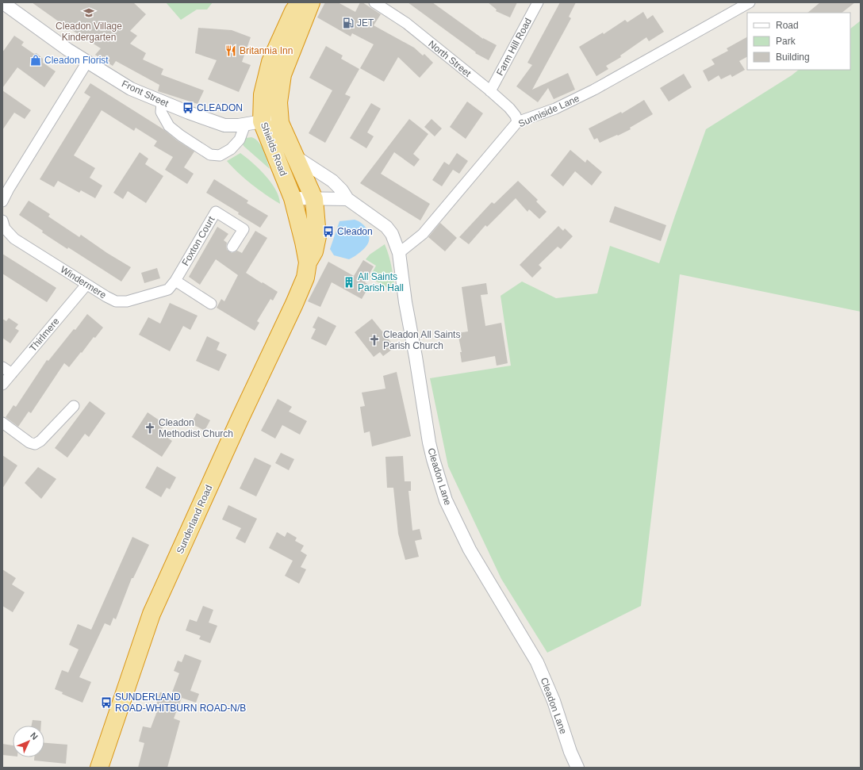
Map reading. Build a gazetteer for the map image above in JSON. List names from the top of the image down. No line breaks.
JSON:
{"streets":{"highway":["Shields Road","Sunderland Road"],"street":["Farm Hill Road","North Street","Front Street","Sunniside Lane","Foxton Court","Windermere","Thirlmere","Cleadon Lane"]},"crossings":[["Farm Hill Road","North Street"],["North Street","Sunniside Lane"],["Front Street","Shields Road"],["Sunniside Lane","Cleadon Lane"],["Shields Road","Cleadon Lane"],["Shields Road","Sunderland Road"],["Foxton Court","Windermere"],["Windermere","Thirlmere"]],"places":{"school or university":["Cleadon Village Kindergarten"],"fuel station":["JET"],"restaurant":["Britannia Inn"],"shop":["Cleadon Florist"],"bus stop":["CLEADON","Cleadon","SUNDERLAND ROAD-WHITBURN ROAD-N/B"],"building":["All Saints Parish Hall"],"church":["Cleadon All Saints Parish Church","Cleadon Methodist Church"]},"legend":["Road","Park","Building"],"north":"top right"}
